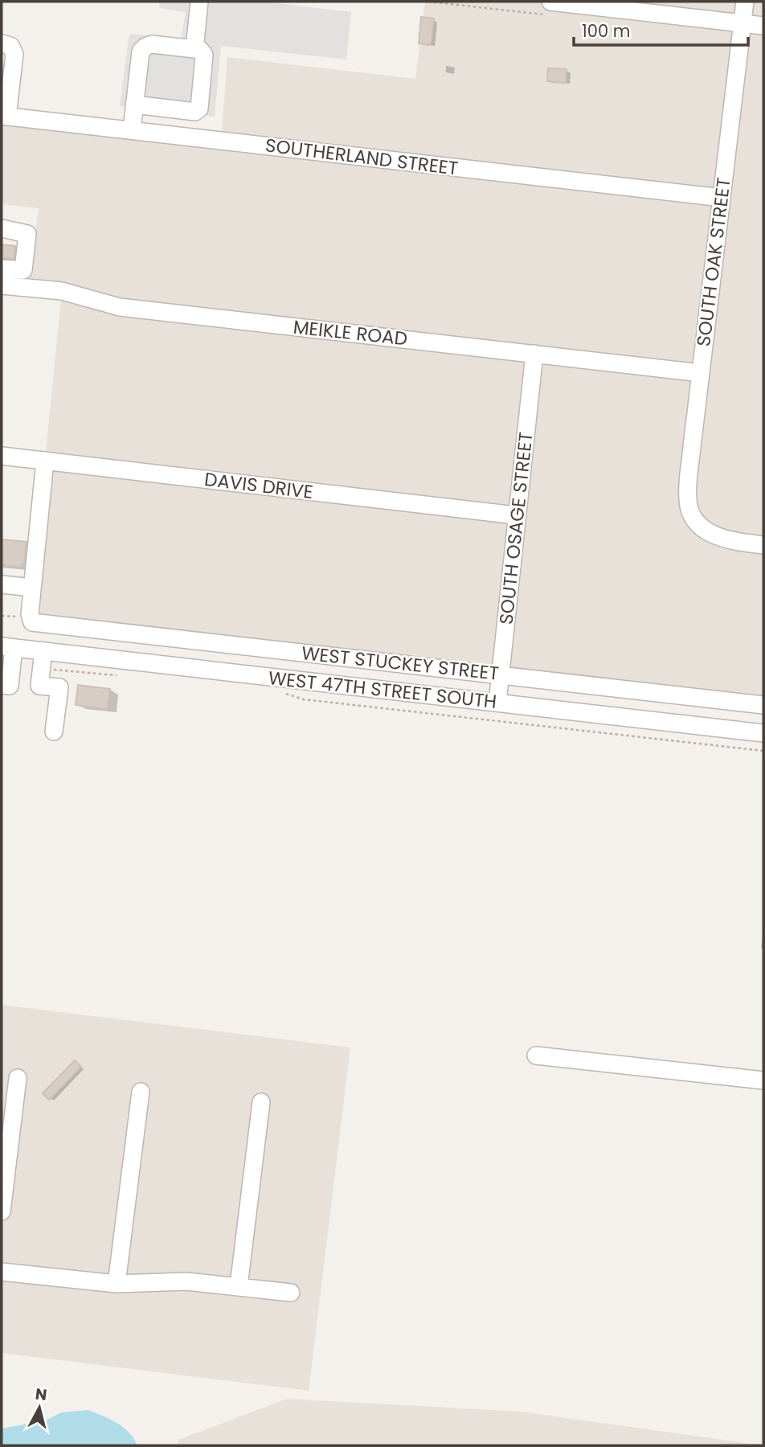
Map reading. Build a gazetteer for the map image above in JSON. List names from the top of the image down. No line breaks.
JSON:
{"streets":{"street":["SOUTHERLAND STREET","SOUTH OAK STREET","MEIKLE ROAD","DAVIS DRIVE","SOUTH OSAGE STREET","WEST STUCKEY STREET","WEST 47TH STREET SOUTH"]},"crossings":[["SOUTHERLAND STREET","SOUTH OAK STREET"],["SOUTH OAK STREET","MEIKLE ROAD"],["MEIKLE ROAD","SOUTH OSAGE STREET"],["DAVIS DRIVE","SOUTH OSAGE STREET"],["SOUTH OSAGE STREET","WEST STUCKEY STREET"],["SOUTH OSAGE STREET","WEST 47TH STREET SOUTH"]],"scale_bar":"100 m","north":"top"}
